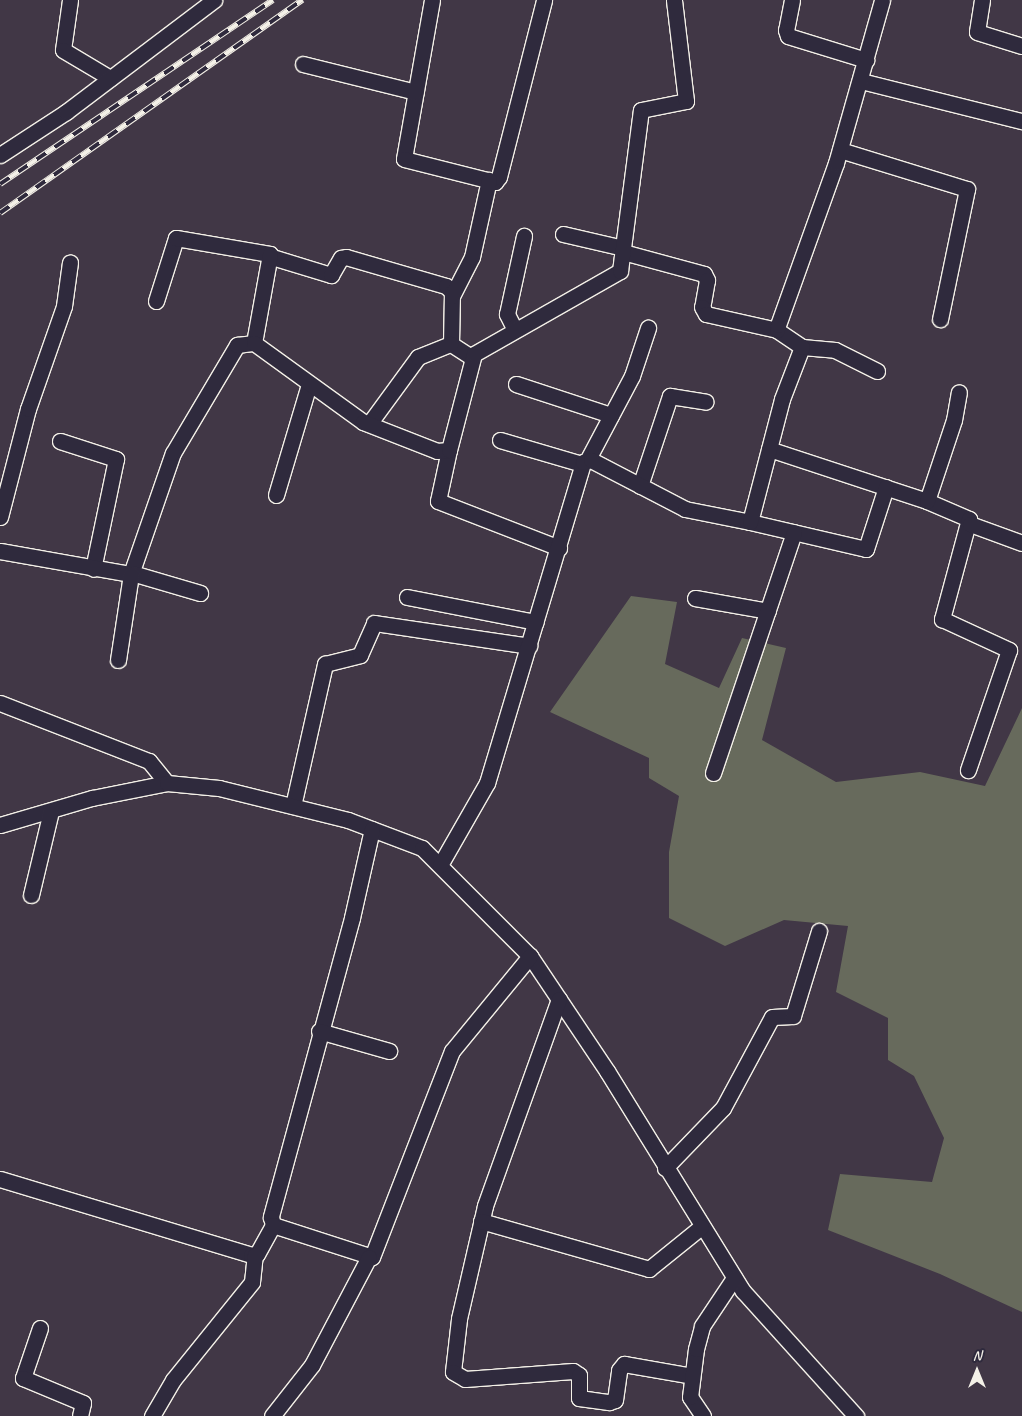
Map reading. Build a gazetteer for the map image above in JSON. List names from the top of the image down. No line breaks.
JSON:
{"north":"top"}
